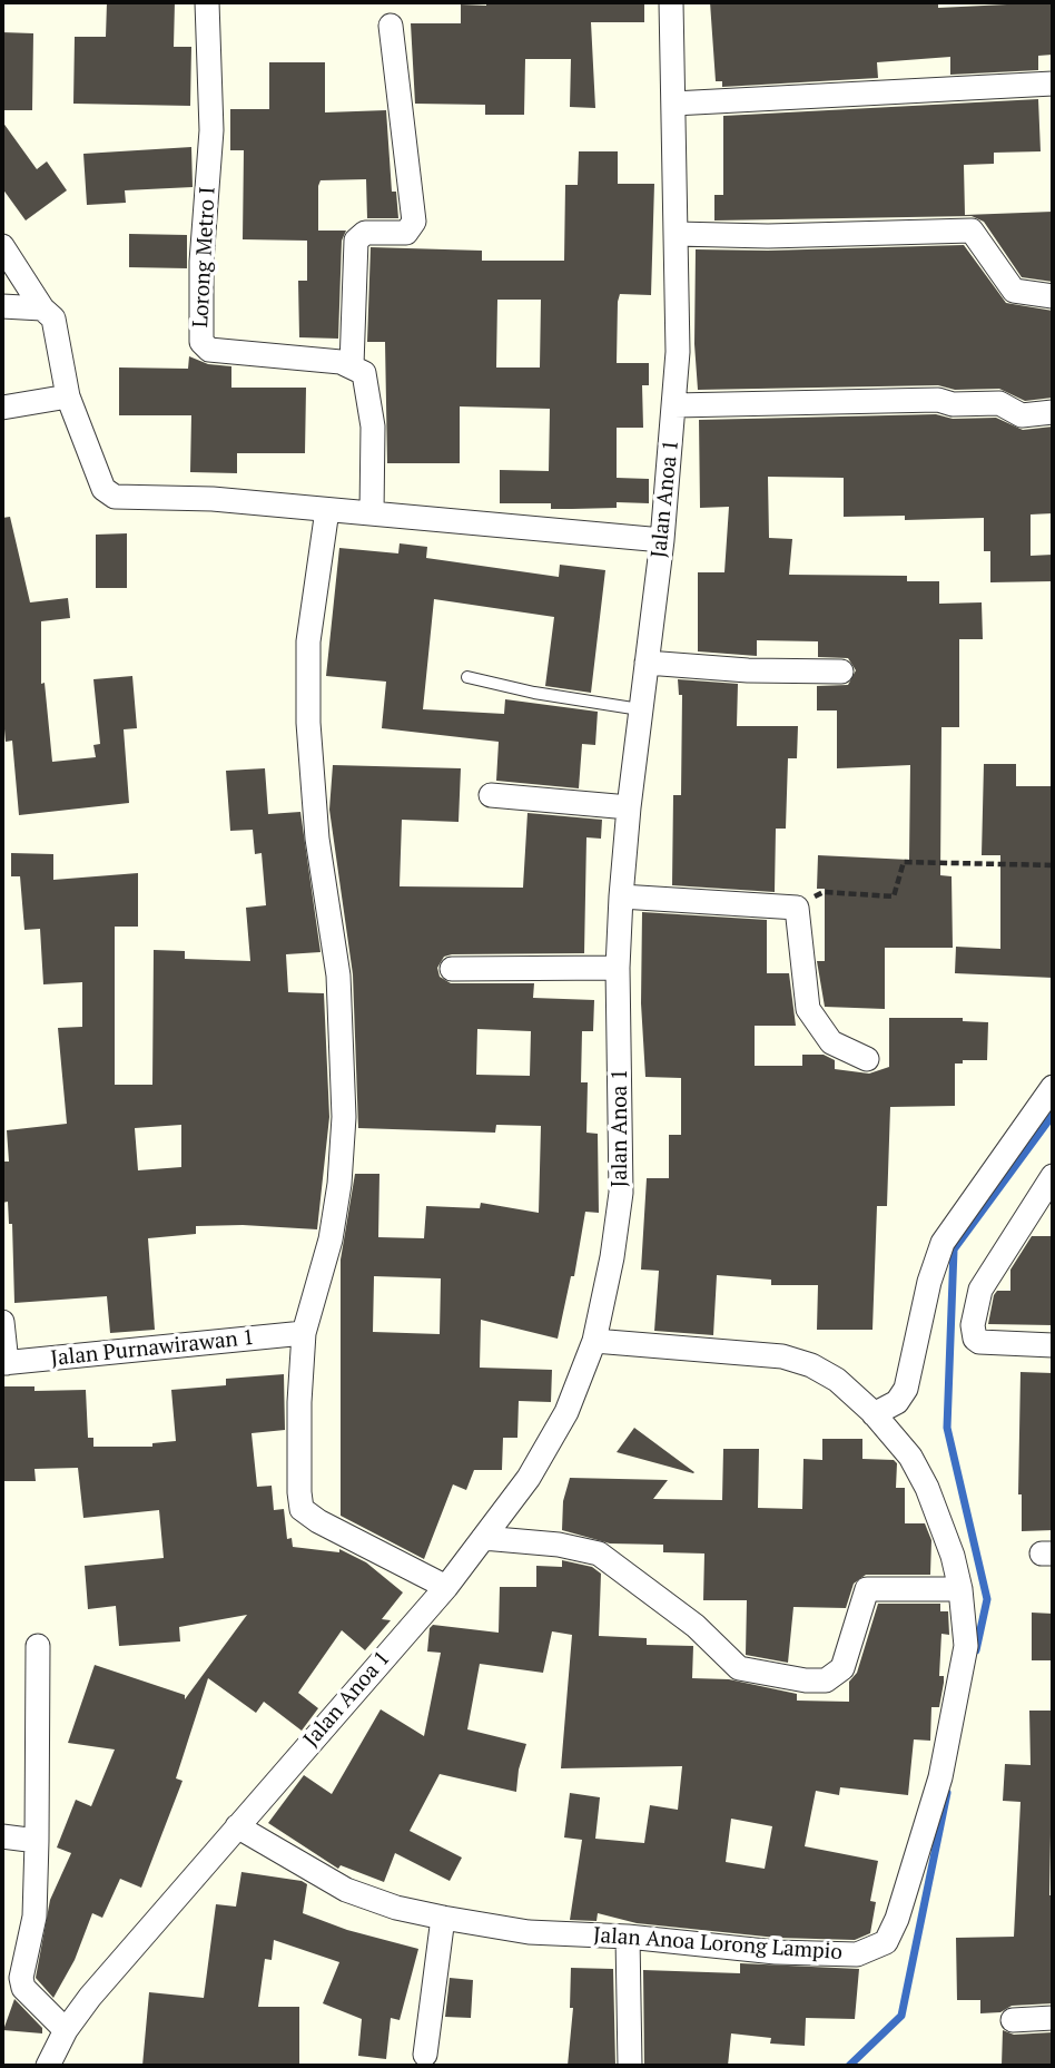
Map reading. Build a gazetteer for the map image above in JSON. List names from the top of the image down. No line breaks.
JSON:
{"streets":{"street":["Lorong Metro I","Jalan Anoa 1","Jalan Purnawirawan 1","Jalan Anoa Lorong Lampio"]},"crossings":[["Jalan Anoa 1","Jalan Anoa Lorong Lampio"]]}
